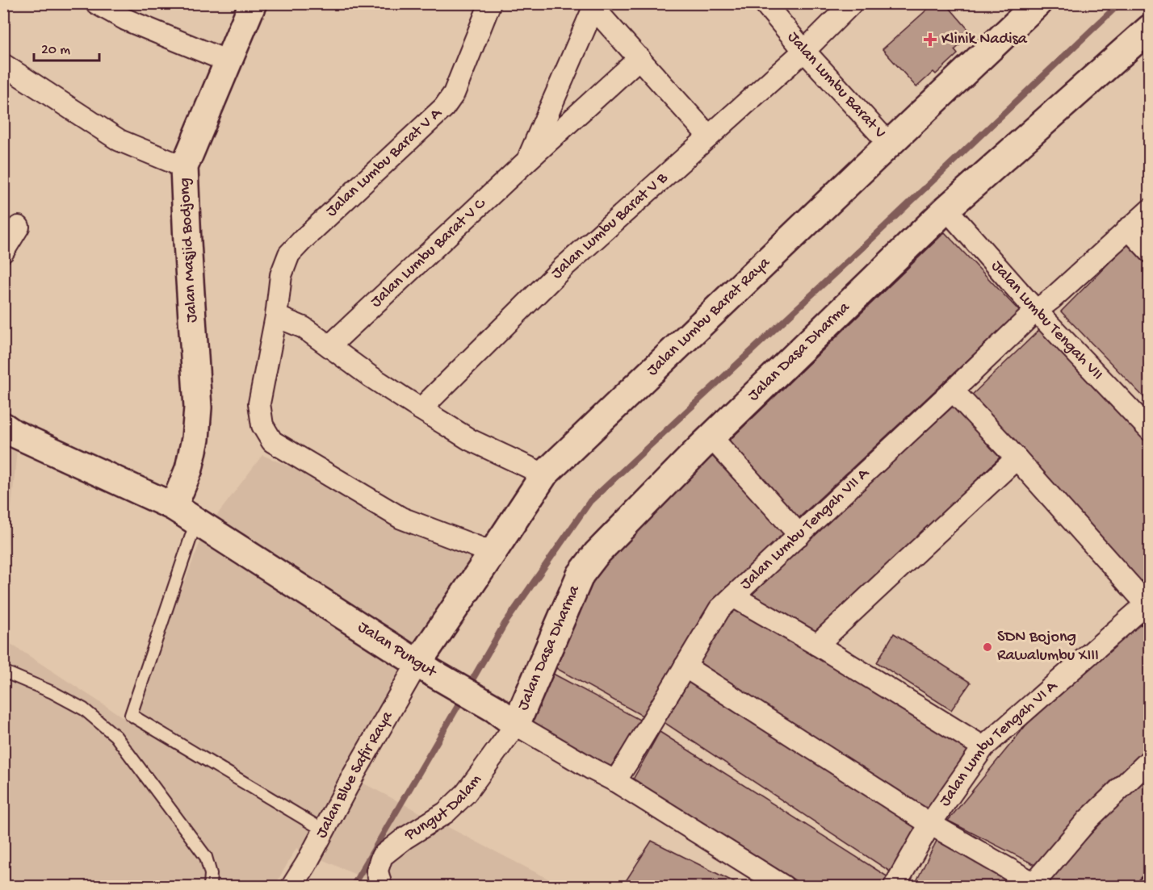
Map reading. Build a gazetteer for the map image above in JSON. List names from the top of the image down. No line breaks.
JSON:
{"streets":{"street":["Jalan Lumbu Barat V","Jalan Lumbu Barat V A","Jalan Lumbu Barat V B","Jalan Masjid Bodjong","Jalan Lumbu Barat V C","Jalan Lumbu Barat Raya","Jalan Lumbu Tengah VII","Jalan Dasa Dharma","Jalan Lumbu Tengah VII A","Jalan Pungut","Jalan Lumbu Tengah VI A","Jalan Blue Safir Raya","Pungut Dalam"]},"crossings":[["Jalan Lumbu Barat V","Jalan Lumbu Barat V B"],["Jalan Lumbu Barat V","Jalan Lumbu Barat Raya"],["Jalan Lumbu Barat V A","Jalan Lumbu Barat Raya"],["Jalan Masjid Bodjong","Jalan Pungut"],["Jalan Lumbu Barat Raya","Jalan Pungut"],["Jalan Lumbu Barat Raya","Jalan Blue Safir Raya"],["Jalan Lumbu Tengah VII","Jalan Dasa Dharma"],["Jalan Lumbu Tengah VII","Jalan Lumbu Tengah VII A"],["Jalan Dasa Dharma","Jalan Pungut"],["Jalan Dasa Dharma","Pungut Dalam"],["Jalan Lumbu Tengah VII A","Jalan Pungut"],["Jalan Pungut","Jalan Blue Safir Raya"],["Jalan Pungut","Pungut Dalam"]],"places":{"health":["Klinik Nadisa"],"other":["SDN Bojong Rawalumbu XIII"]},"scale_bar":"20 m"}
